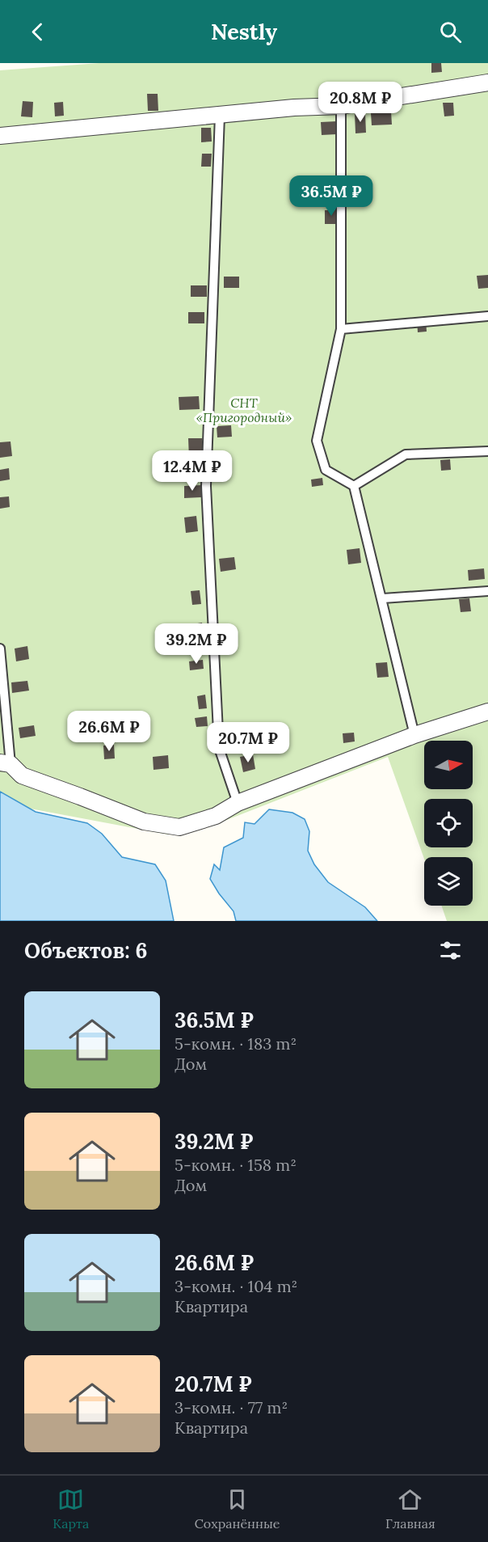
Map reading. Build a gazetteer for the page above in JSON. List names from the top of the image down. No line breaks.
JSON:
{"parks":["СНТ «Пригородный»"],"north":"right","page":{"header":"Nestly","price":["20.8M ₽","36.5M ₽","12.4M ₽","39.2M ₽","26.6M ₽","20.7M ₽"],"heading":"Объектов: 6","list":[{"name":"36.5M ₽","note":"5-комн. · 183 m² · Дом"},{"name":"39.2M ₽","note":"5-комн. · 158 m² · Дом"},{"name":"26.6M ₽","note":"3-комн. · 104 m² · Квартира"},{"name":"20.7M ₽","note":"3-комн. · 77 m² · Квартира"}],"tabs":["Карта","Сохранённые","Главная"]}}
